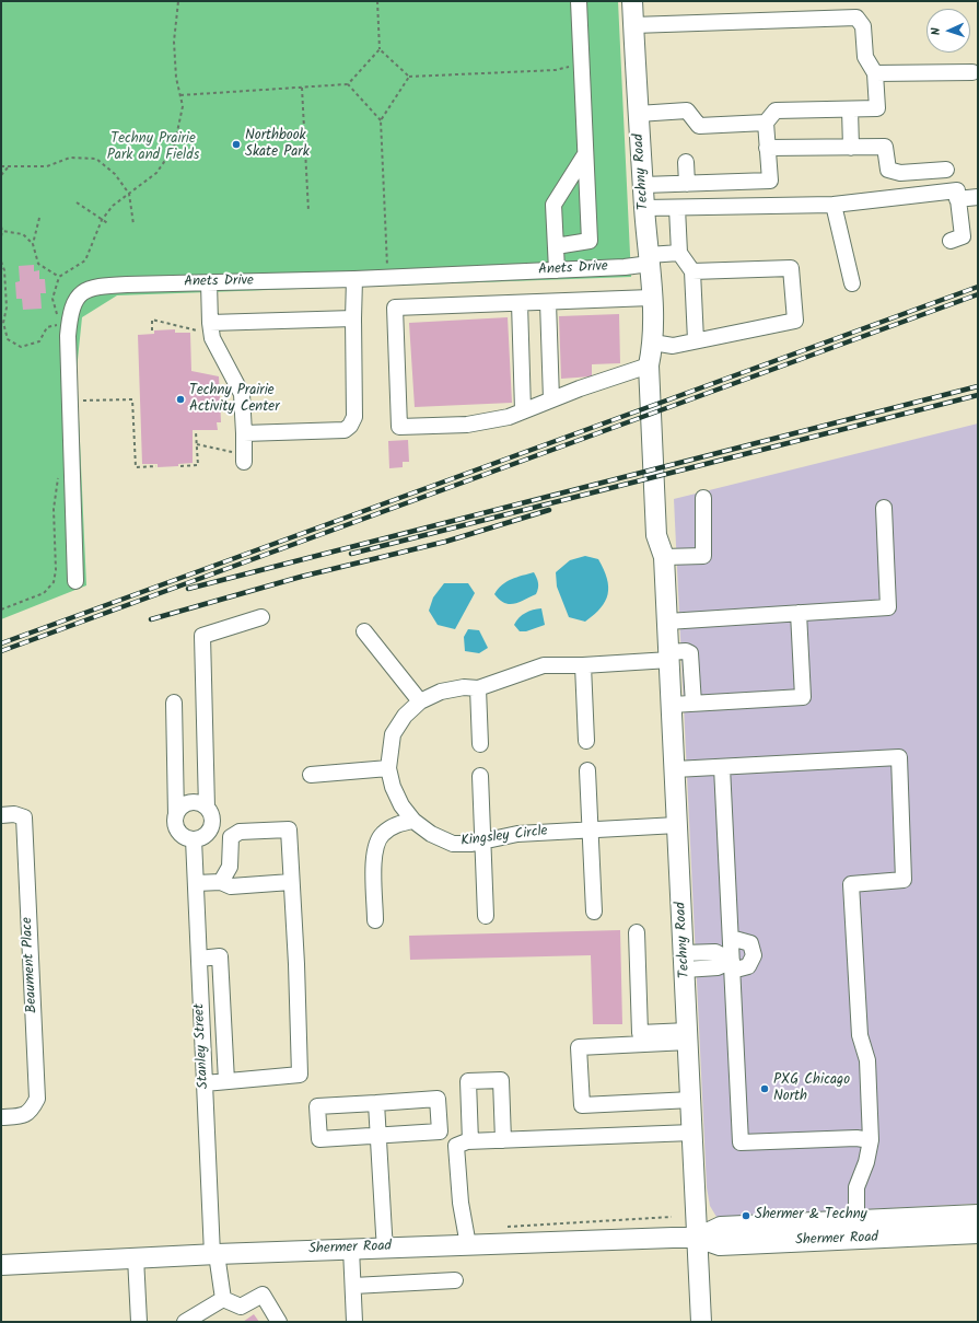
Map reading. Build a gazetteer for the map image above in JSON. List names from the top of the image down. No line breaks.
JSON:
{"streets":{"main road":["Techny Road","Shermer Road"],"street":["Anets Drive","Kingsley Circle","Beaument Place","Stanley Street"]},"crossings":[["Techny Road","Anets Drive"],["Techny Road","Kingsley Circle"],["Techny Road","Shermer Road"],["Stanley Street","Shermer Road"]],"parks":["Techny Prairie Park and Fields"],"places":["Northbook Skate Park","Techny Prairie Activity Center","PXG Chicago North","Shermer & Techny"],"north":"left"}
